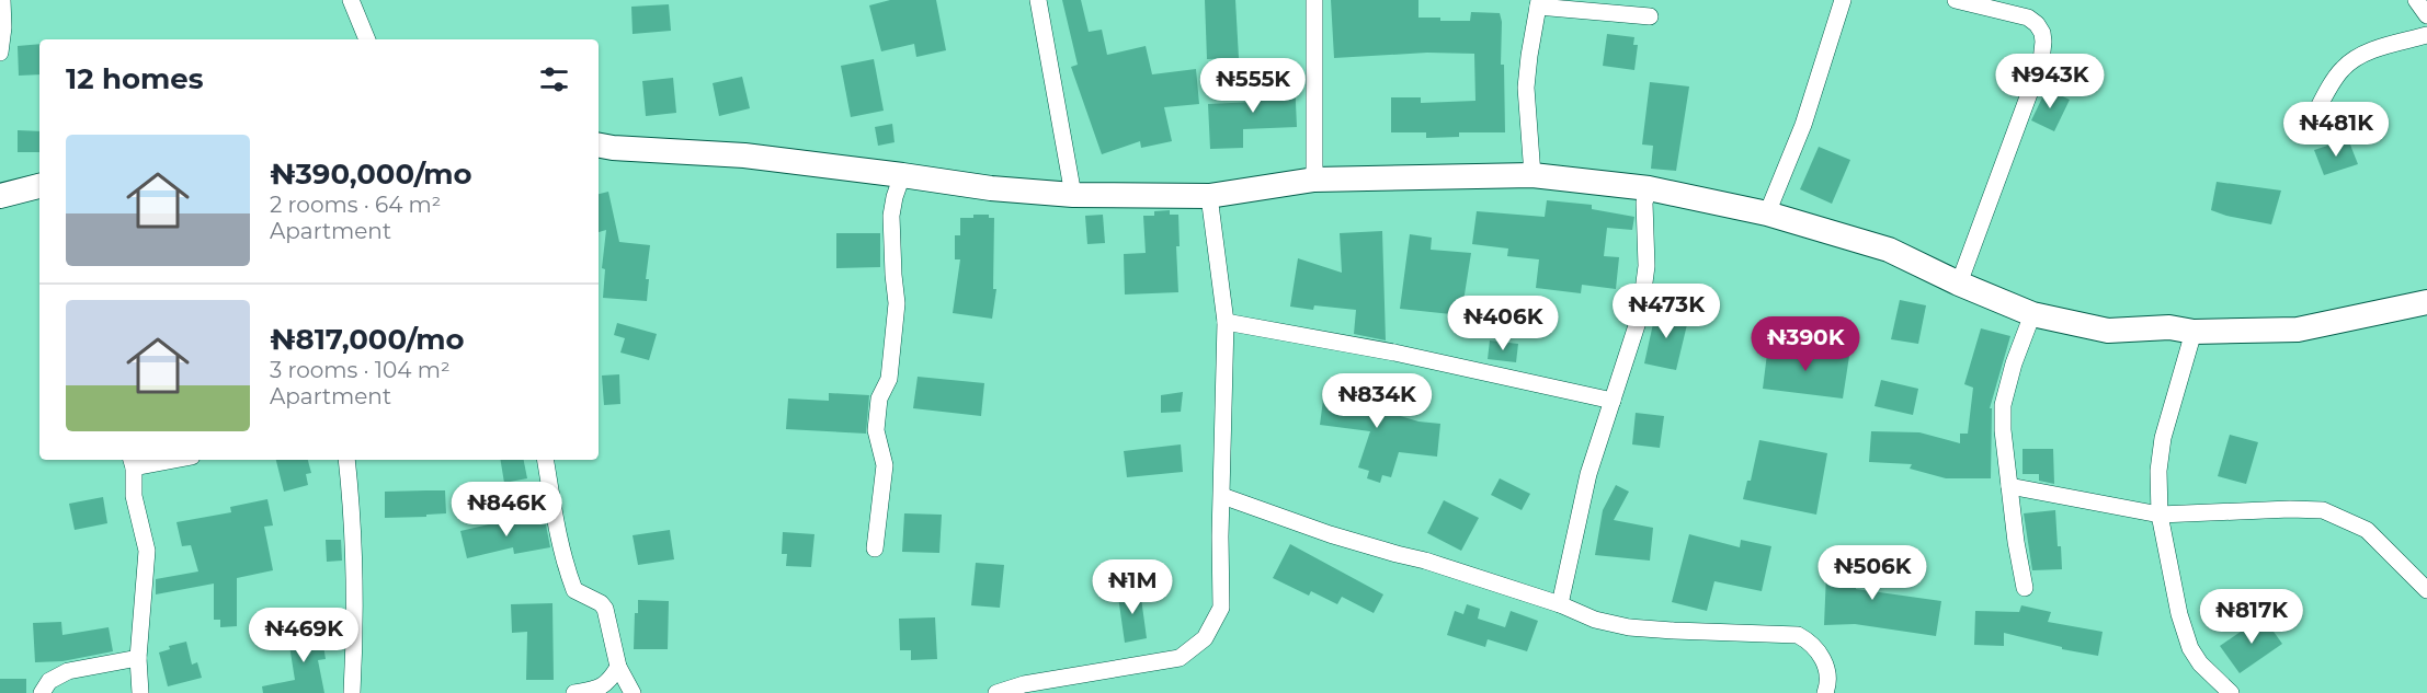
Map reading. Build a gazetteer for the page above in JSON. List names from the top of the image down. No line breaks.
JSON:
{"page":{"heading":"12 homes","price":["₦943K","₦555K","₦481K","₦473K","₦406K","₦390K","₦834K","₦846K","₦506K","₦1M","₦817K","₦469K"],"list":[{"name":"₦390,000/mo","note":"2 rooms · 64 m² · Apartment"},{"name":"₦817,000/mo","note":"3 rooms · 104 m² · Apartment"}]}}
